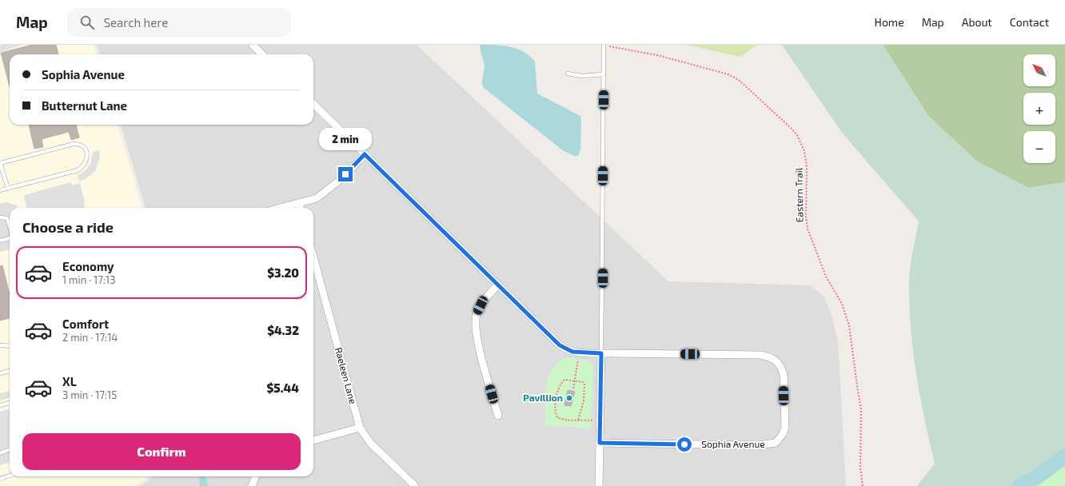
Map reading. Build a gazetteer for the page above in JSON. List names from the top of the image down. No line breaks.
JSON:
{"streets":{"street":["Raeleen Lane","Sophia Avenue"],"path":["Eastern Trail"]},"places":["Pavillion"],"north":"top left","page":{"header":"Map","search":"Search here","nav":["Home","Map","About","Contact"],"map_buttons":["+","−"],"banner":["Sophia Avenue","Butternut Lane"],"bubble":"2 min","heading":"Choose a ride","list":[{"name":"Economy","note":"1 min · 17:13","value":"$3.20"},{"name":"Comfort","note":"2 min · 17:14","value":"$4.32"},{"name":"XL","note":"3 min · 17:15","value":"$5.44"}],"buttons":"Confirm"}}
